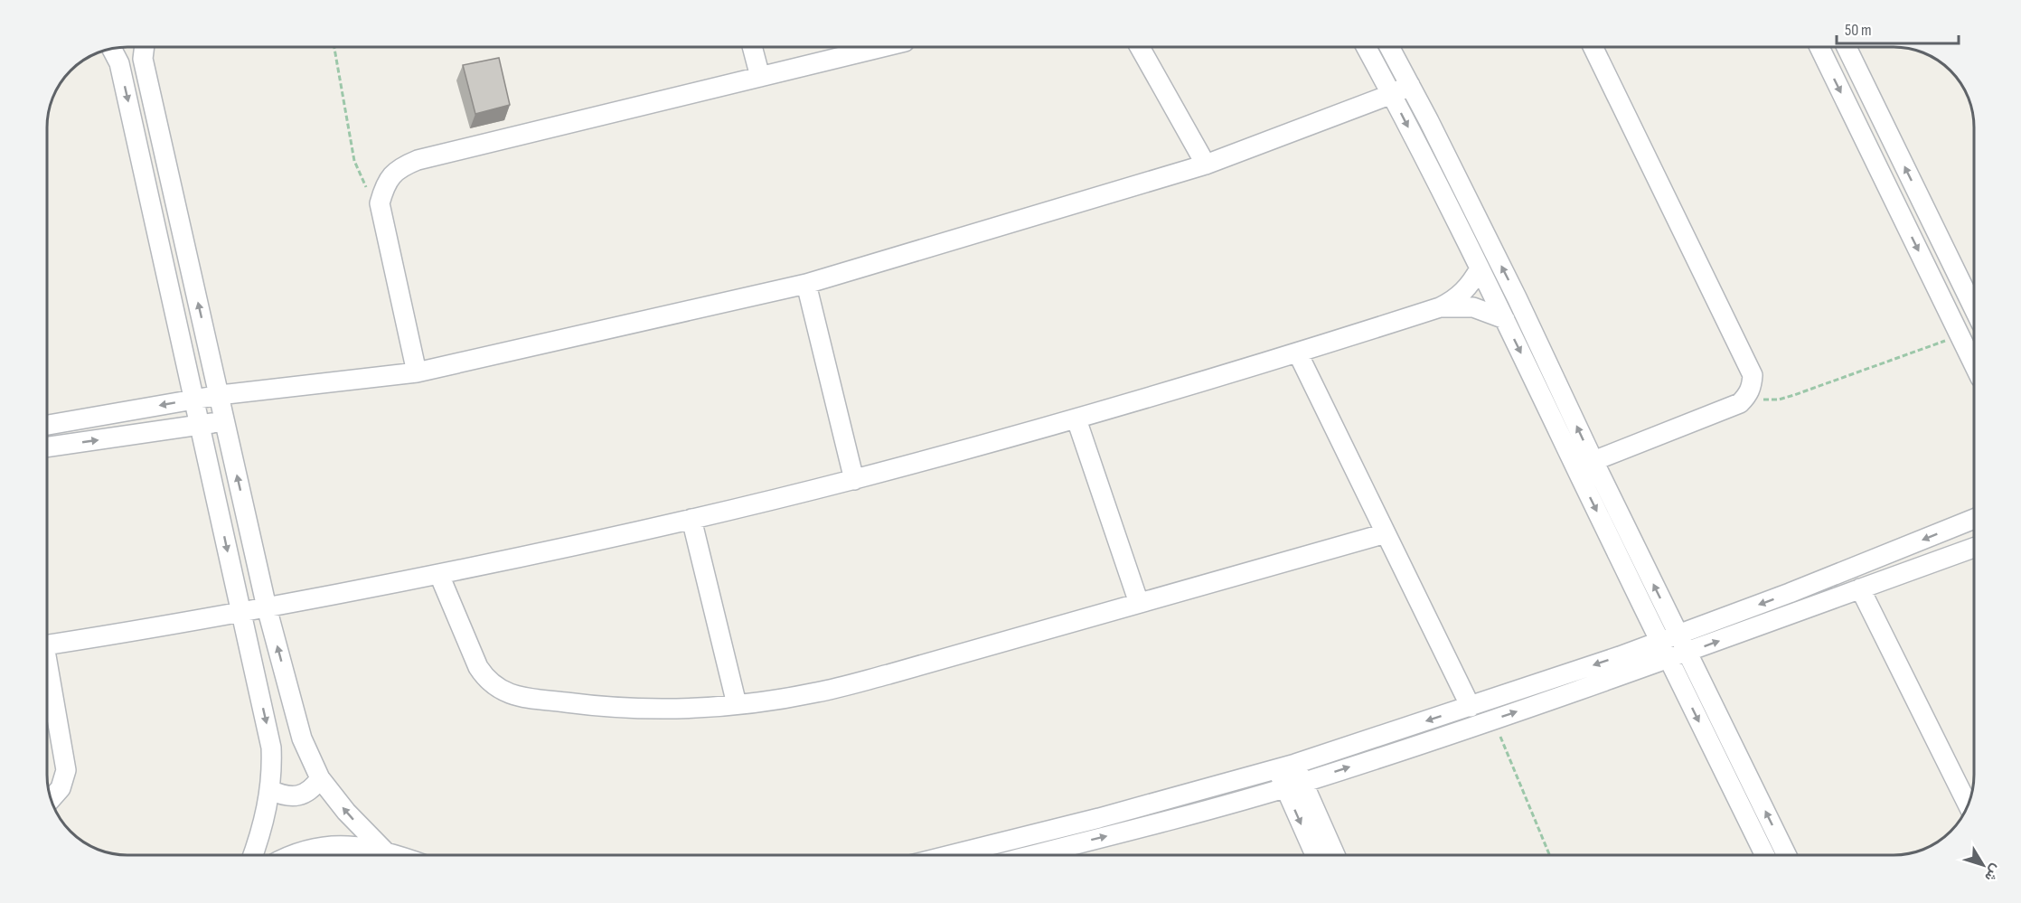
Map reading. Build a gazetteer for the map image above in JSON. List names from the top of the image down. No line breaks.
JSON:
{"scale_bar":"50 m","north":"bottom right"}
